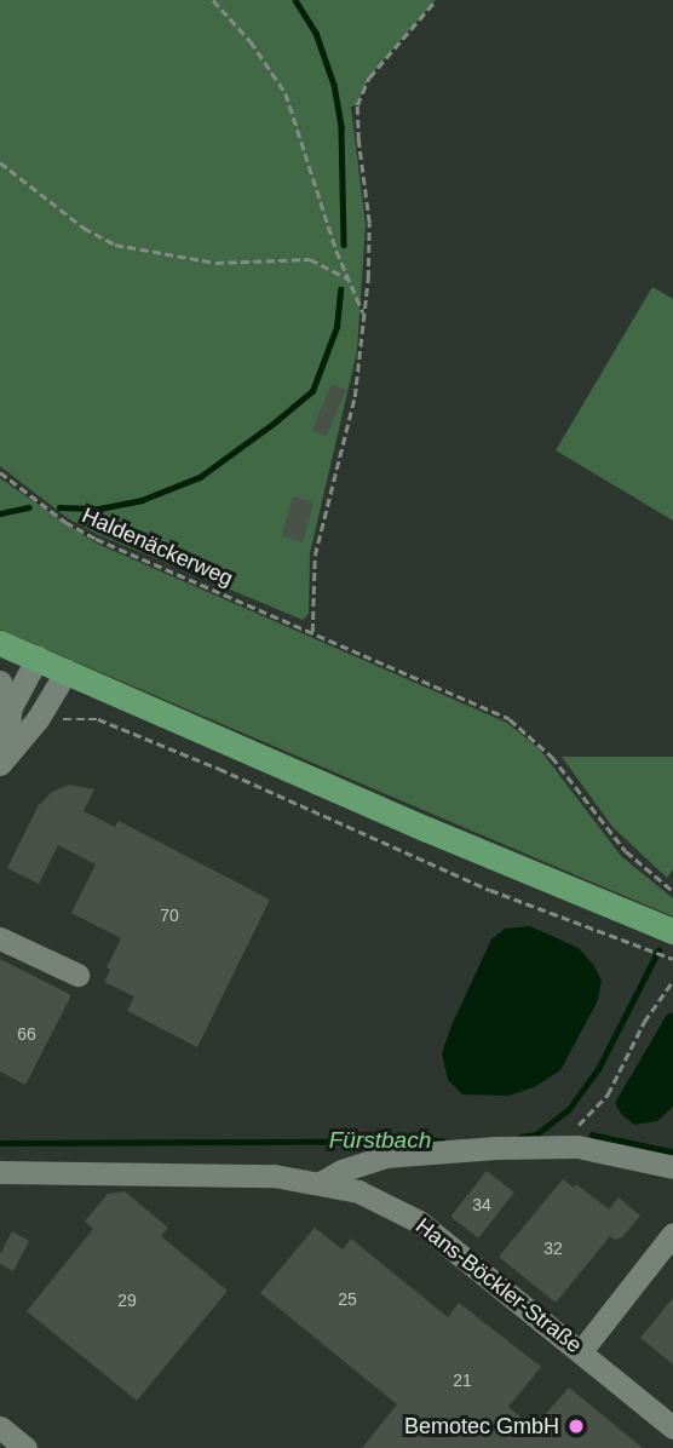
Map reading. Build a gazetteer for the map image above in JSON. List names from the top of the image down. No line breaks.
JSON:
{"streets":{"street":["Hans-Böckler-Straße"],"path":["Haldenäckerweg"]},"water":["Fürstbach"],"places":["Bemotec GmbH"],"house_numbers":["70","66","34","32","25","29","21"]}
